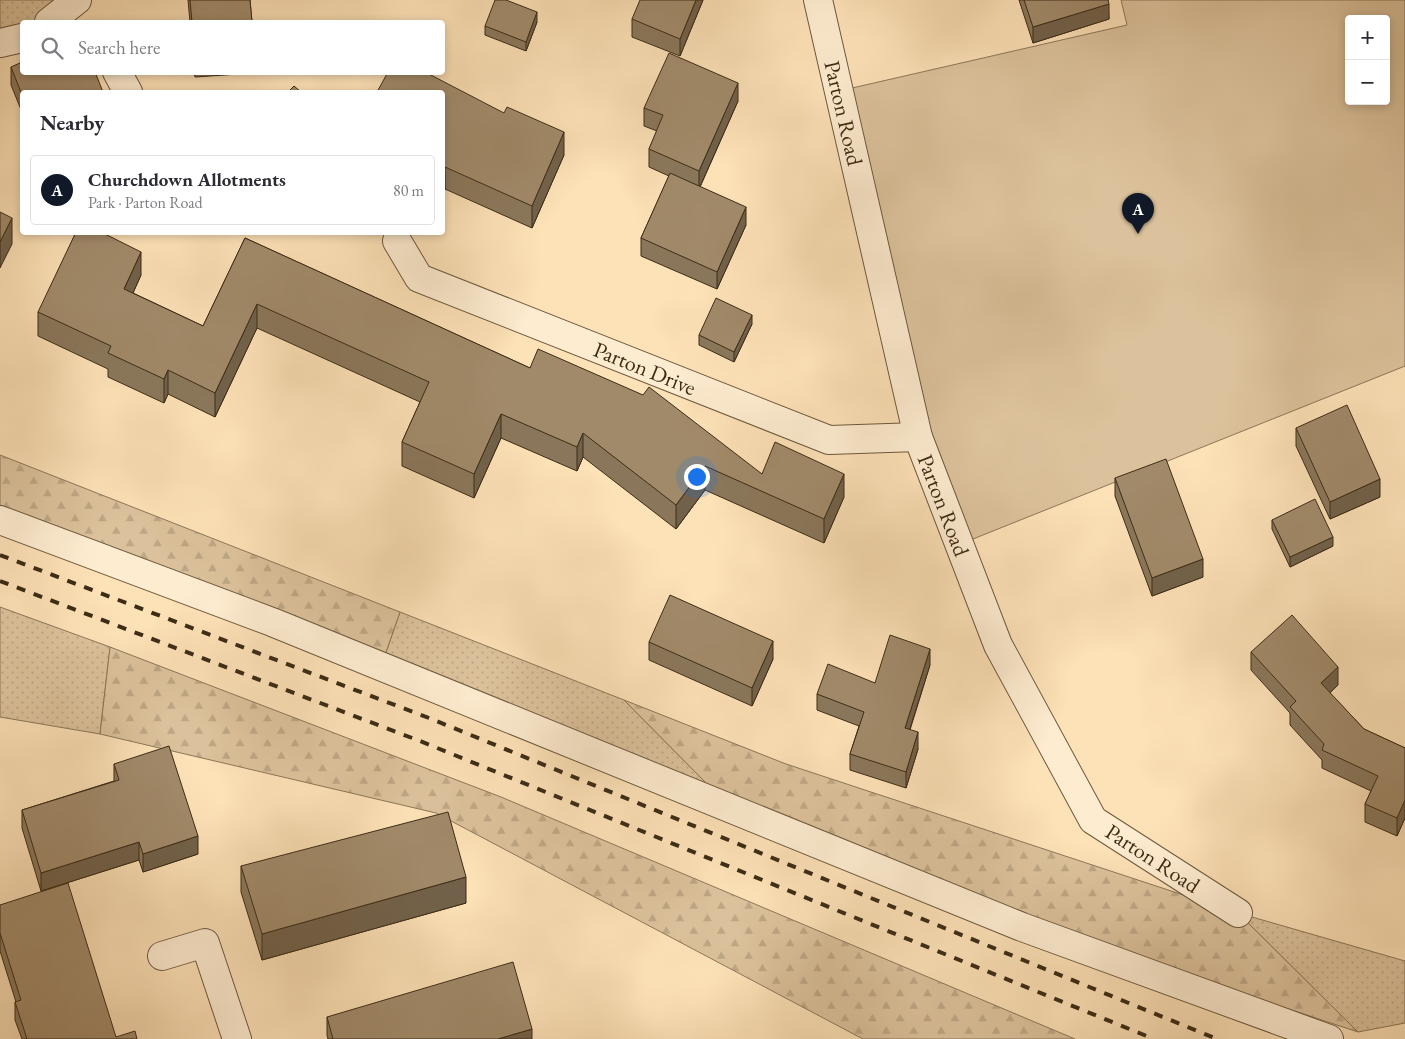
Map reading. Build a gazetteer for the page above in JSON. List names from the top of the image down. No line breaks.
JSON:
{"streets":{"street":["Parton Road","Parton Drive"]},"crossings":[["Parton Road","Parton Drive"]],"page":{"map_buttons":["+","−"],"search":"Search here","heading":"Nearby","list":[{"mark":"A","name":"Churchdown Allotments","note":"Park · Parton Road","value":"80 m"}],"pins":"A"}}
